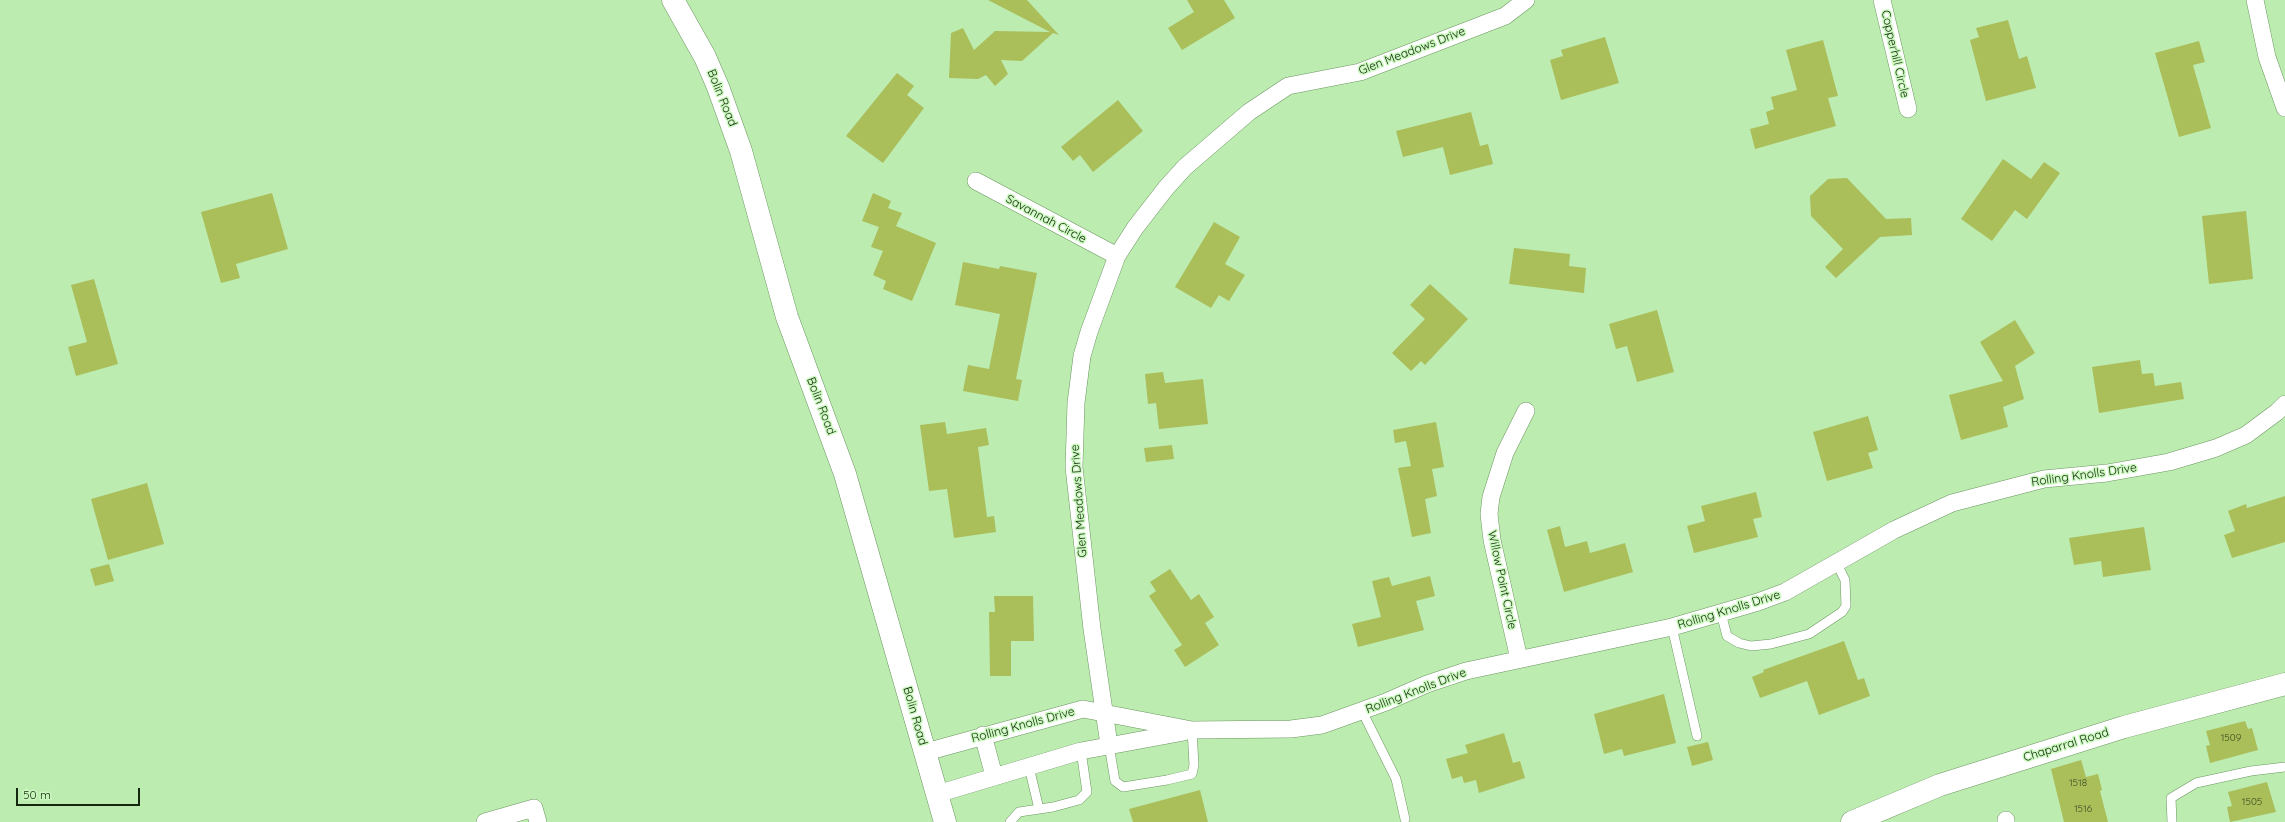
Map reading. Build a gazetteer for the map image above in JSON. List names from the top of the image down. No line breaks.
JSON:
{"streets":{"street":["Glen Meadows Drive","Copperhill Circle","Bolin Road","Savannah Circle","Rolling Knolls Drive","Willow Point Circle","Chaparral Road"]},"crossings":[["Glen Meadows Drive","Savannah Circle"],["Glen Meadows Drive","Rolling Knolls Drive"],["Bolin Road","Rolling Knolls Drive"],["Rolling Knolls Drive","Willow Point Circle"]],"house_numbers":["1509","1518","1505","1516"],"scale_bar":"50 m"}
